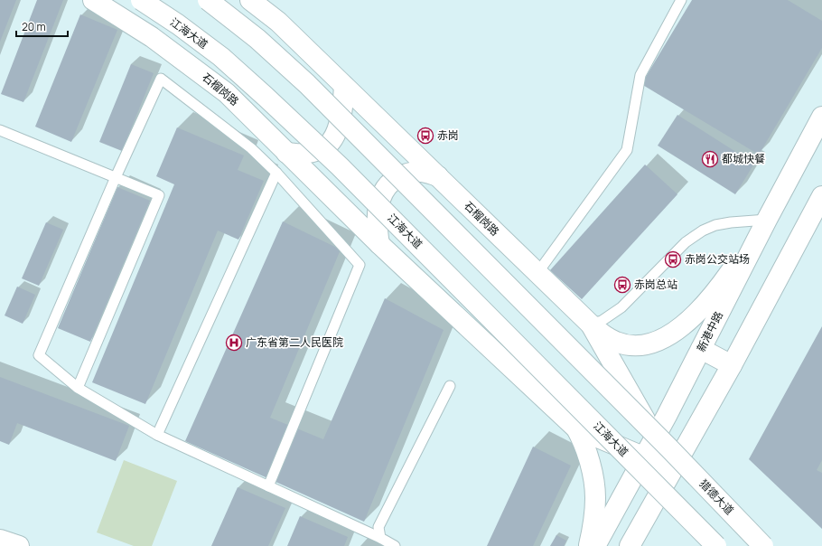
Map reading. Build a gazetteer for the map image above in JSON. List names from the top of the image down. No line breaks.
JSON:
{"streets":{"main road":["江海大道","石榴岗路","新港中路","猎德大道"]},"crossings":[["石榴岗路","新港中路"],["石榴岗路","猎德大道"],["新港中路","猎德大道"]],"places":{"bus stop":["赤岗","赤岗公交站场","赤岗总站"],"restaurant":["都城快餐"],"hospital":["广东省第二人民医院"]},"scale_bar":"20 m"}
